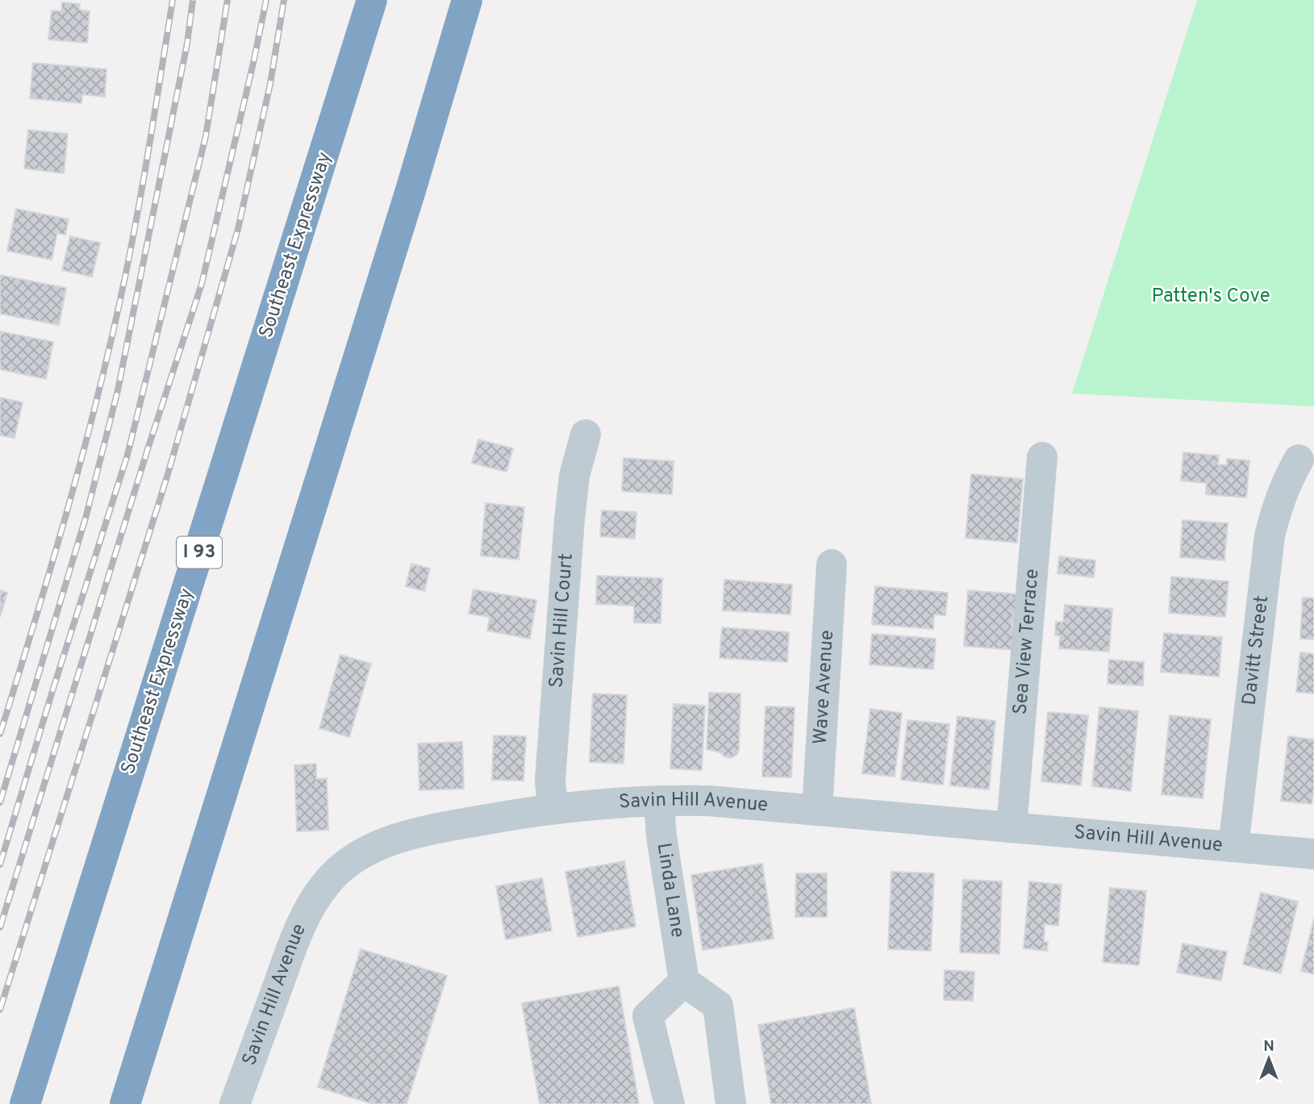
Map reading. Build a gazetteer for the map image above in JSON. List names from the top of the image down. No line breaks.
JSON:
{"streets":{"highway":["Southeast Expressway","I 93"],"street":["Savin Hill Court","Sea View Terrace","Davitt Street","Wave Avenue","Savin Hill Avenue","Linda Lane"]},"crossings":[["Savin Hill Court","Savin Hill Avenue"],["Sea View Terrace","Savin Hill Avenue"],["Davitt Street","Savin Hill Avenue"],["Wave Avenue","Savin Hill Avenue"],["Savin Hill Avenue","Linda Lane"]],"parks":["Patten's Cove"],"north":"top"}
